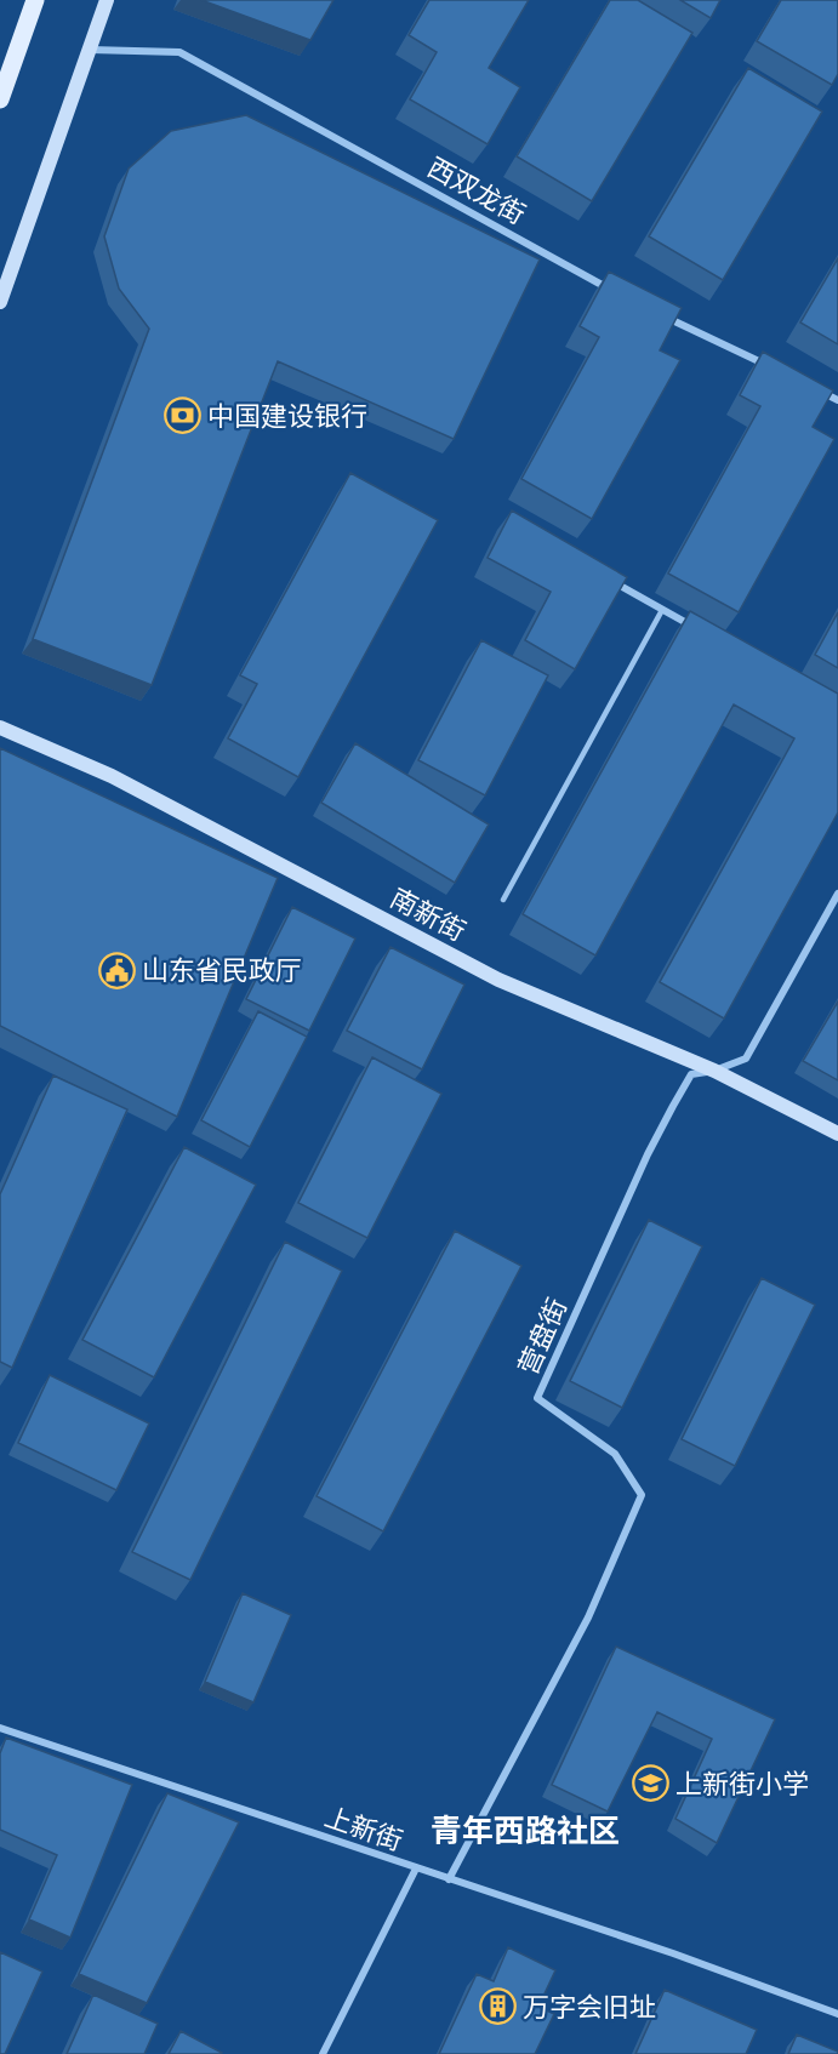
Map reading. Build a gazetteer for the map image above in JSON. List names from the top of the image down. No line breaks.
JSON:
{"streets":{"street":["西双龙街","南新街","营盘街","上新街"]},"crossings":[["南新街","营盘街"],["营盘街","上新街"]],"districts":["青年西路社区"],"places":{"bank":["中国建设银行"],"public building":["山东省民政厅"],"school or university":["上新街小学"],"building":["万字会旧址"]}}
